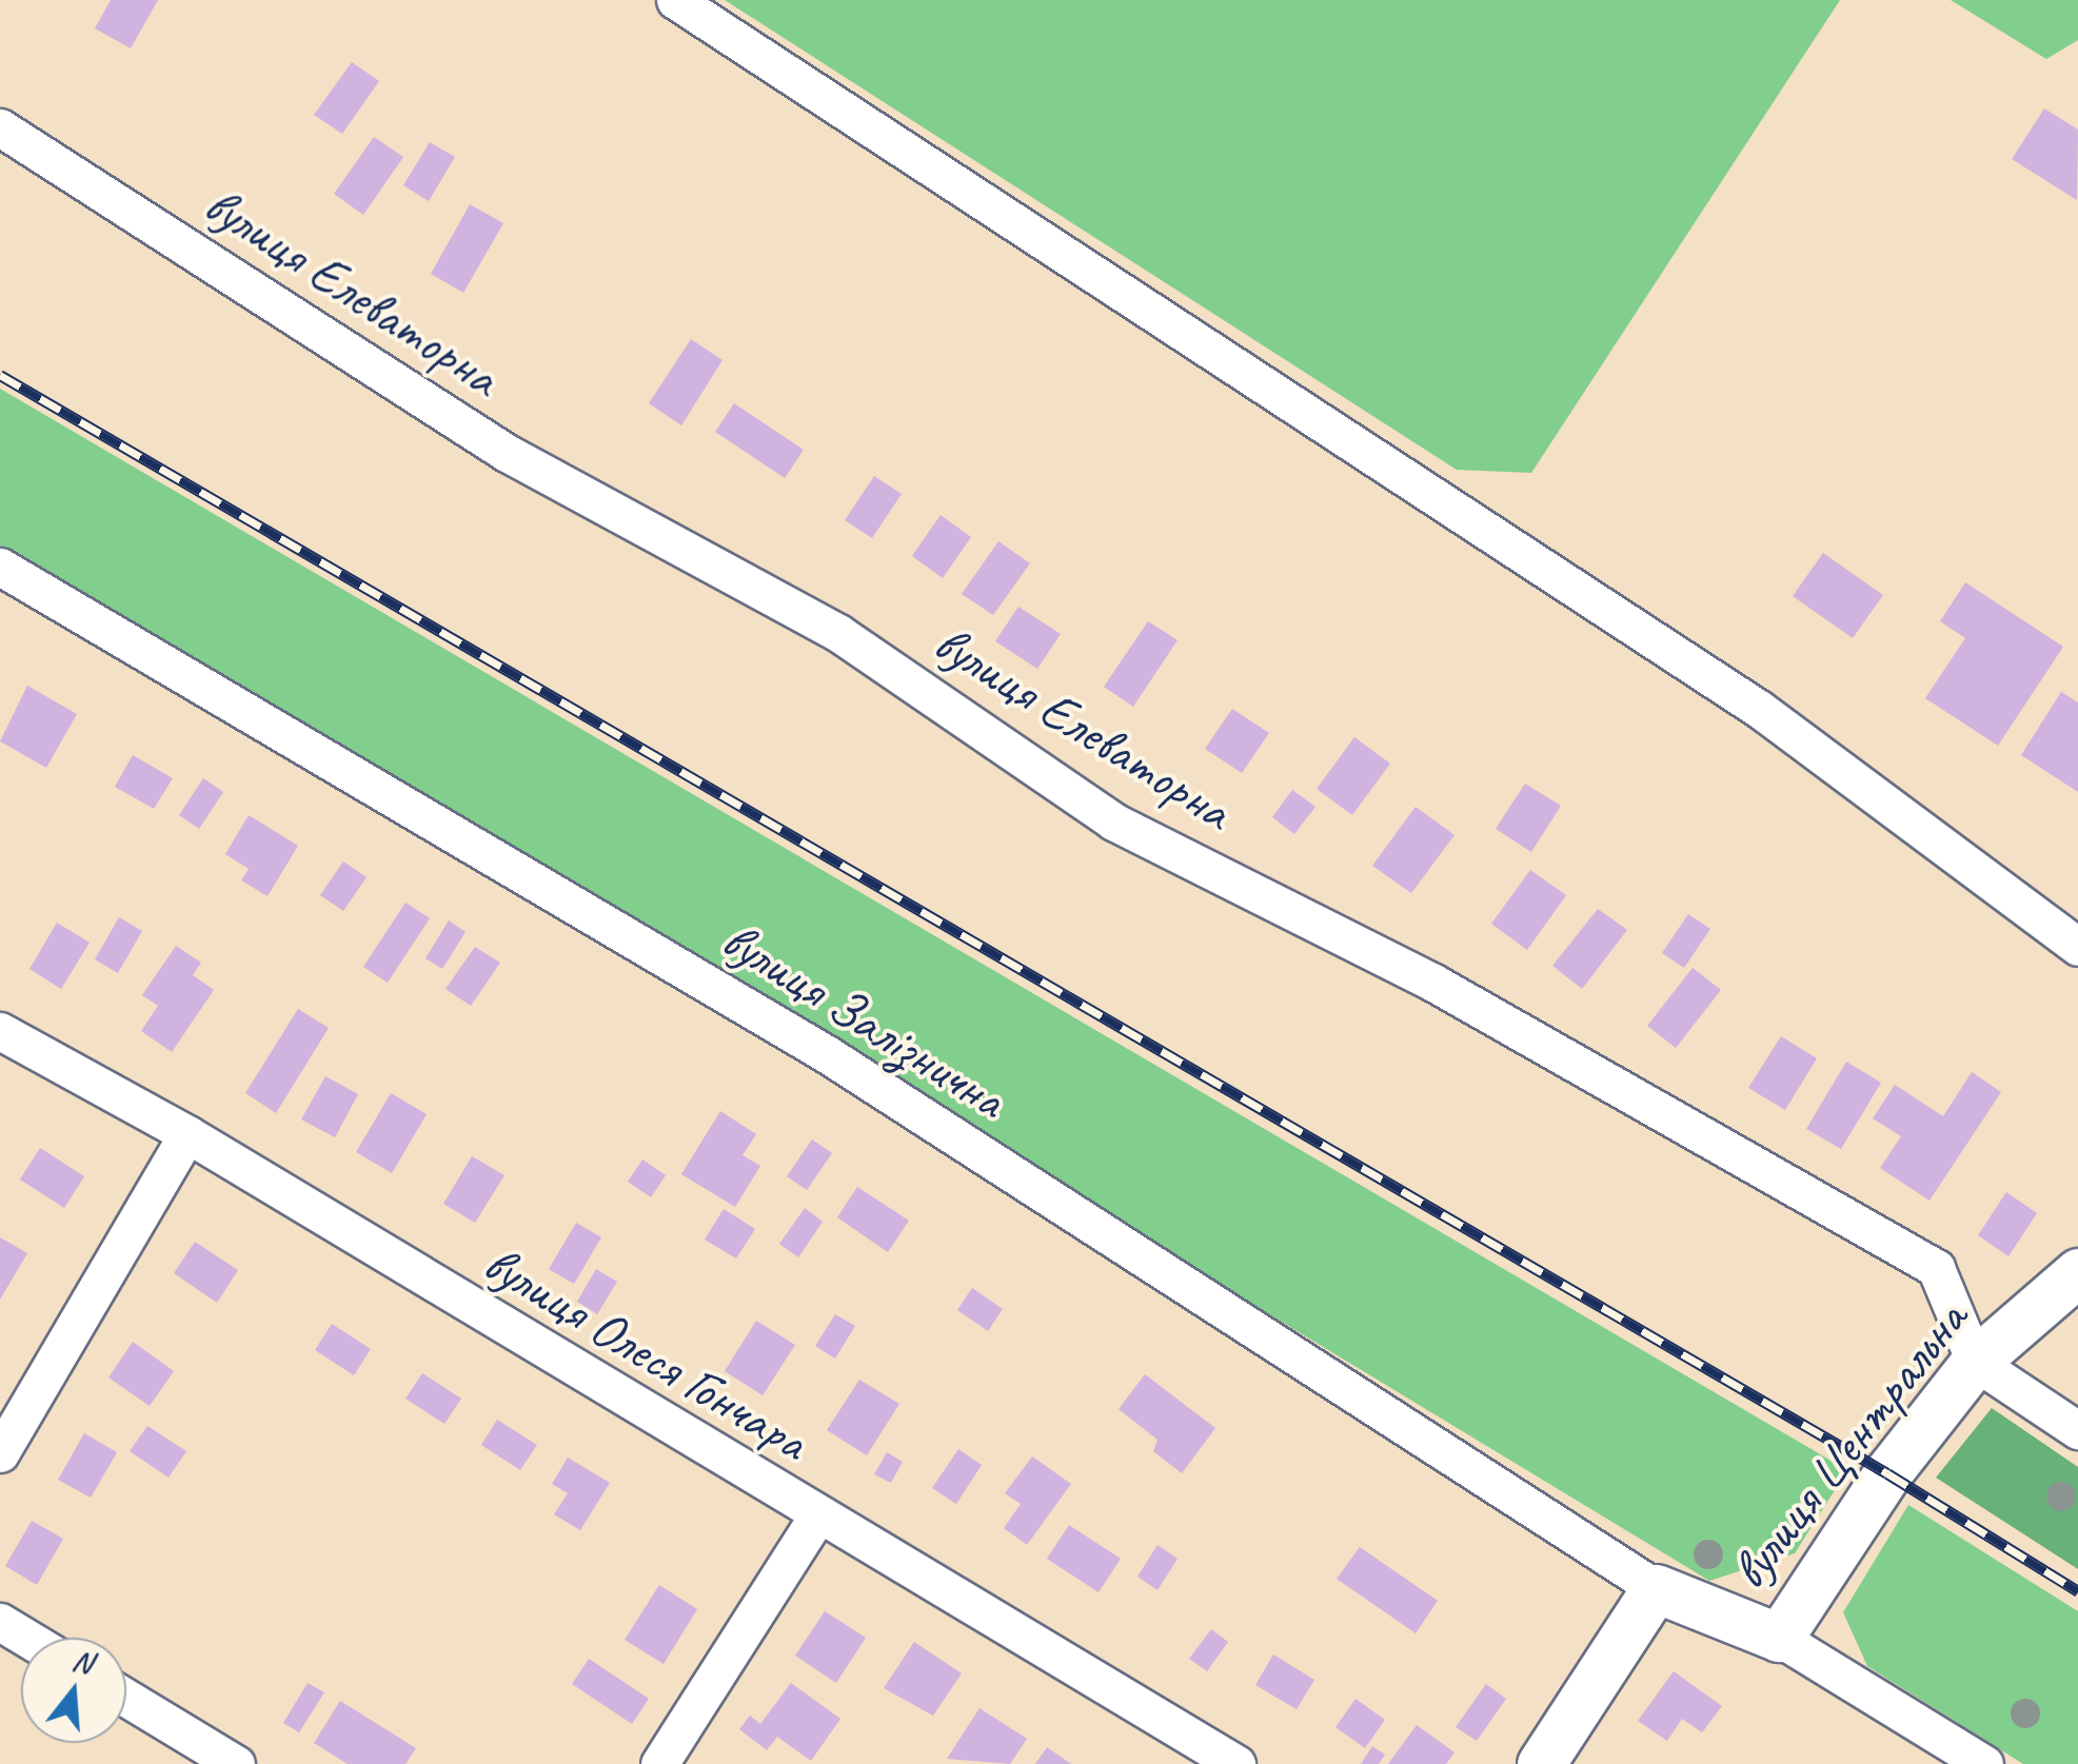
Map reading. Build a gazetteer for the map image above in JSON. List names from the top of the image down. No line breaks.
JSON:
{"streets":{"main road":["вулиця Центральна"],"street":["вулиця Елеваторна","вулиця Залізнична","вулиця Олеся Гончара"]},"crossings":[["вулиця Елеваторна","вулиця Центральна"],["вулиця Залізнична","вулиця Центральна"]],"north":"top"}
